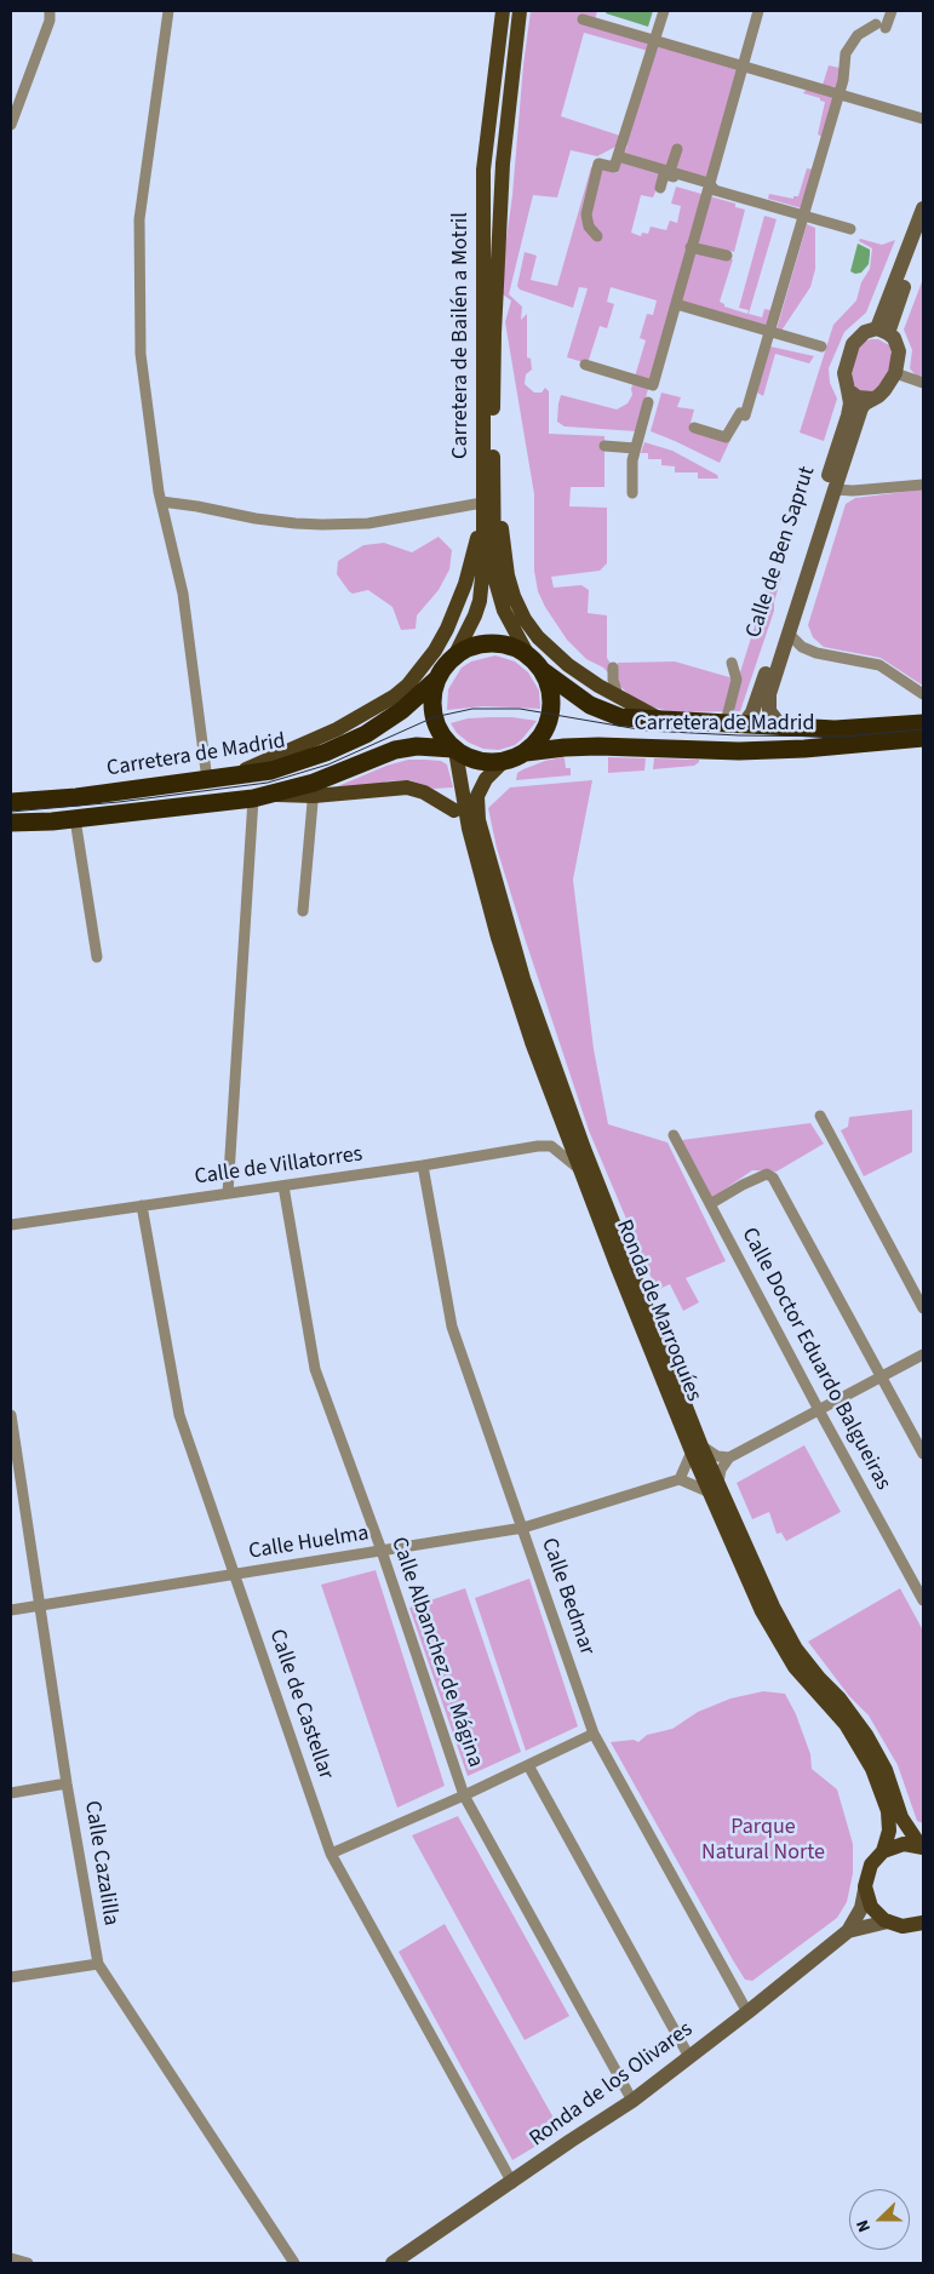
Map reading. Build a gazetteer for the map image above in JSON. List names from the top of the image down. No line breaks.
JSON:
{"streets":{"highway":["Carretera de Madrid"],"main road":["Carretera de Bailén a Motril","Ronda de Marroquíes"],"street":["Calle de Ben Saprut","Calle de Villatorres","Calle Doctor Eduardo Balgueiras","Calle Huelma","Calle Bedmar","Calle Albanchez de Mágina","Calle de Castellar","Calle Cazalilla","Ronda de los Olivares"]},"crossings":[["Carretera de Bailén a Motril","Carretera de Madrid"],["Carretera de Bailén a Motril","Ronda de Marroquíes"],["Calle de Ben Saprut","Carretera de Madrid"],["Carretera de Madrid","Ronda de Marroquíes"],["Calle de Villatorres","Calle Bedmar"],["Calle de Villatorres","Calle Albanchez de Mágina"],["Calle de Villatorres","Calle de Castellar"],["Calle Huelma","Calle Bedmar"],["Calle Huelma","Calle Albanchez de Mágina"],["Calle Huelma","Calle de Castellar"],["Calle Huelma","Calle Cazalilla"],["Calle Bedmar","Ronda de los Olivares"],["Calle Albanchez de Mágina","Ronda de los Olivares"],["Calle de Castellar","Ronda de los Olivares"]],"parks":["Parque Natural Norte"],"north":"left"}
